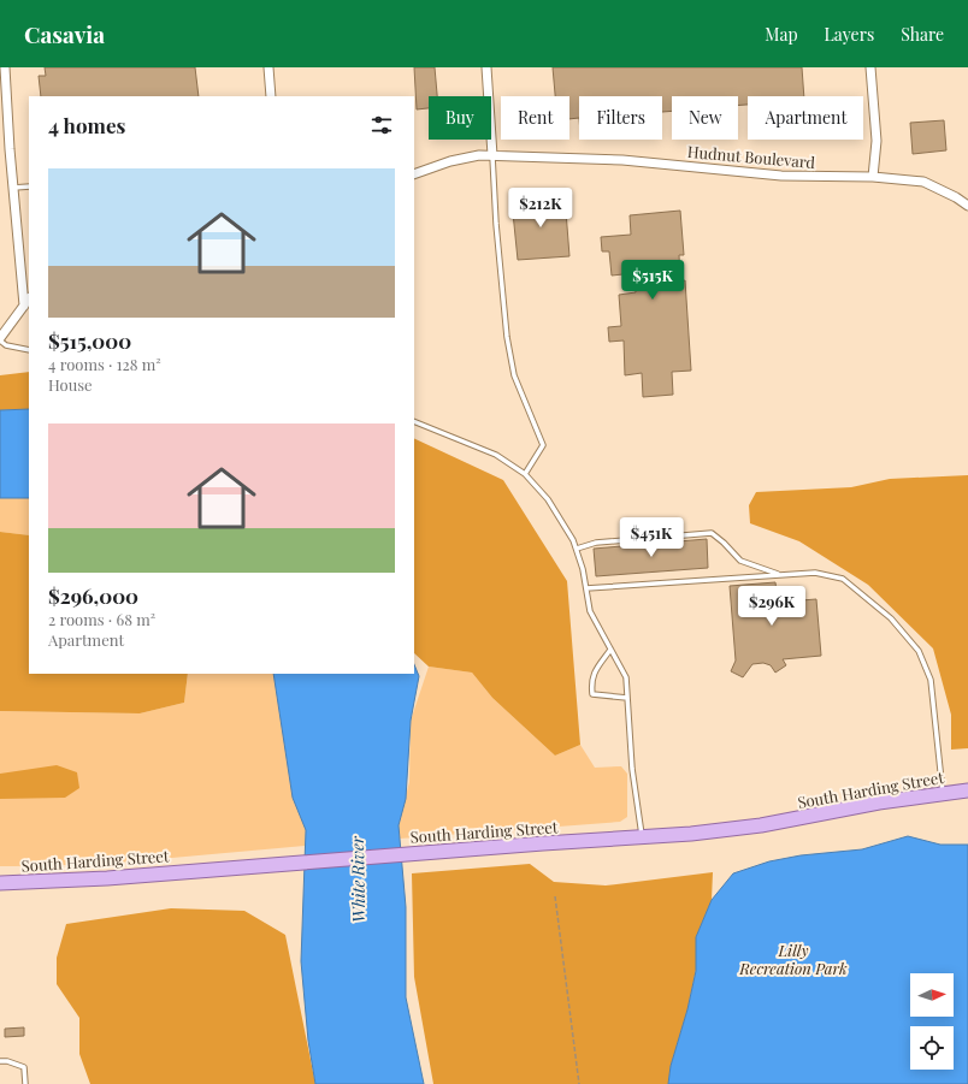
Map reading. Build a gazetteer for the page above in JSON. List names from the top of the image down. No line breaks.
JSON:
{"streets":{"main road":["South Harding Street"],"street":["Hudnut Boulevard"]},"water":["White River"],"parks":["Lilly Recreation Park"],"north":"right","page":{"header":"Casavia","nav":["Map","Layers","Share"],"chip":["Buy","Rent","Filters","New","Apartment"],"heading":"4 homes","list":[{"name":"$515,000","note":"4 rooms · 128 m² · House"},{"name":"$296,000","note":"2 rooms · 68 m² · Apartment"}],"price":["$212K","$515K","$451K","$296K"]}}
